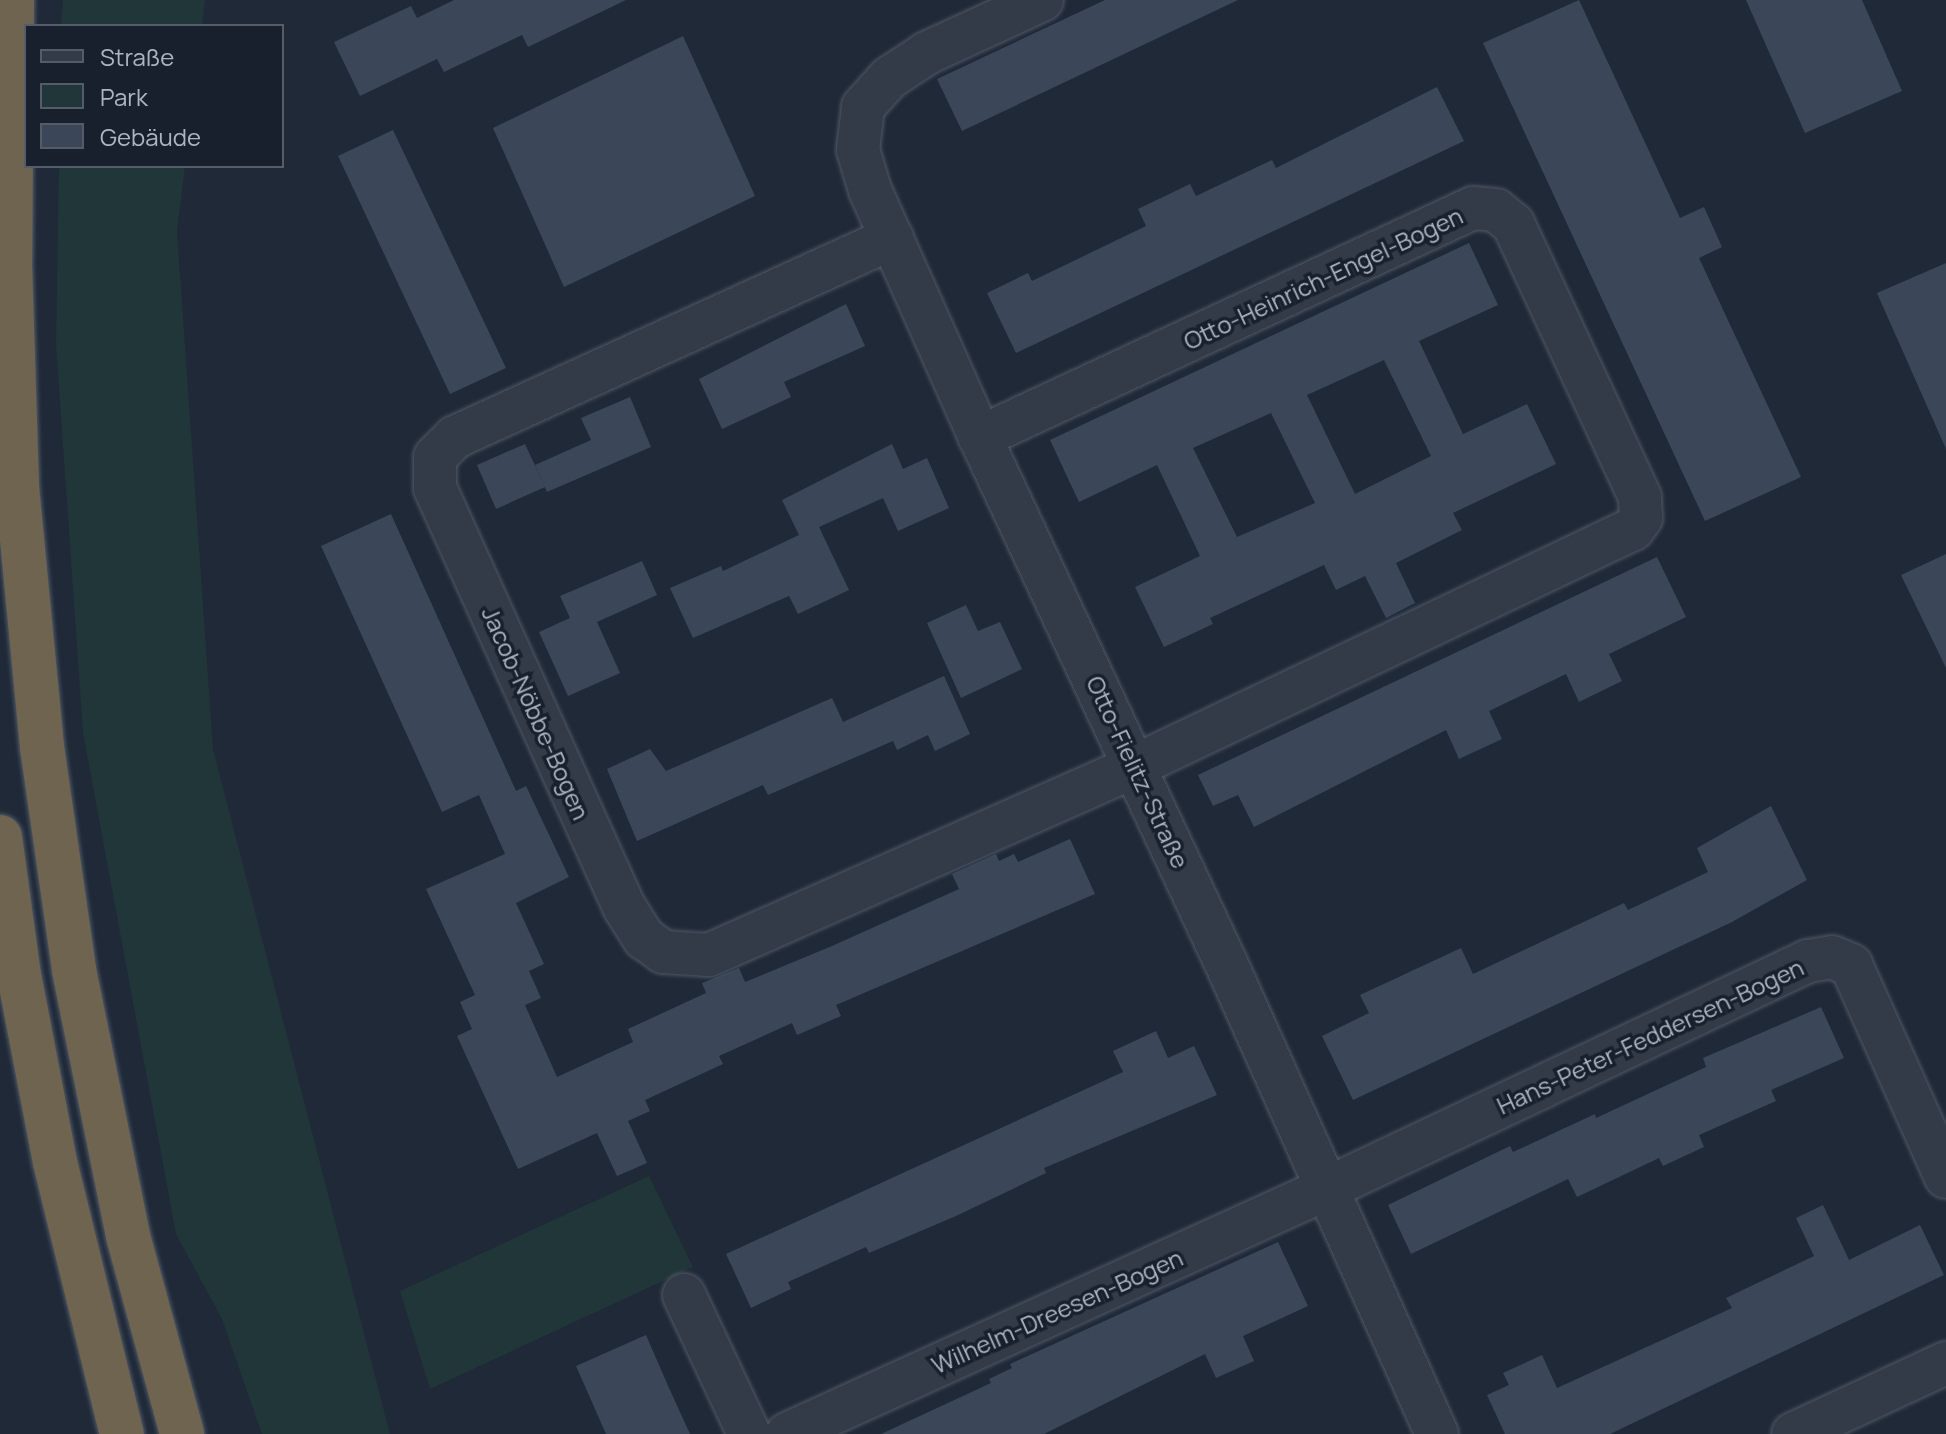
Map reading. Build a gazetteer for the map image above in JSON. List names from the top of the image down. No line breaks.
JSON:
{"streets":{"street":["Otto-Heinrich-Engel-Bogen","Jacob-Nöbbe-Bogen","Otto-Fielitz-Straße","Hans-Peter-Feddersen-Bogen","Wilhelm-Dreesen-Bogen"]},"crossings":[["Otto-Heinrich-Engel-Bogen","Jacob-Nöbbe-Bogen"],["Otto-Heinrich-Engel-Bogen","Otto-Fielitz-Straße"],["Jacob-Nöbbe-Bogen","Otto-Fielitz-Straße"],["Otto-Fielitz-Straße","Hans-Peter-Feddersen-Bogen"],["Otto-Fielitz-Straße","Wilhelm-Dreesen-Bogen"],["Hans-Peter-Feddersen-Bogen","Wilhelm-Dreesen-Bogen"]],"legend":["Straße","Park","Gebäude"]}
